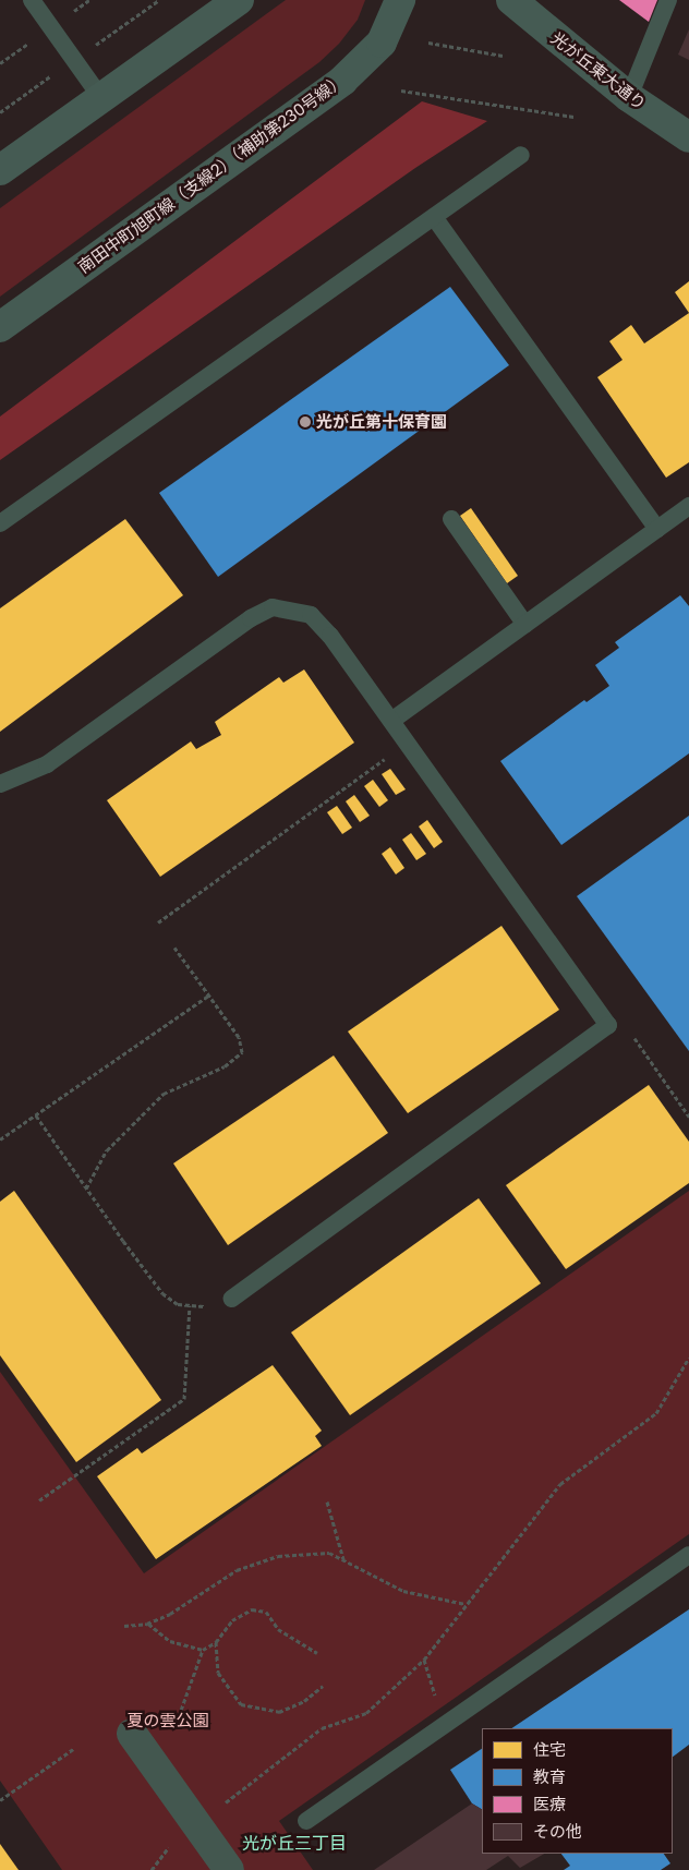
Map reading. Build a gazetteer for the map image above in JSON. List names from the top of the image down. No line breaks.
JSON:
{"streets":{"main road":["光が丘東大通り","南田中町旭町線（支線2）（補助第230号線）"]},"districts":["光が丘三丁目"],"parks":["夏の雲公園"],"places":["光が丘第十保育園"],"legend":["住宅","教育","医療","その他"]}
